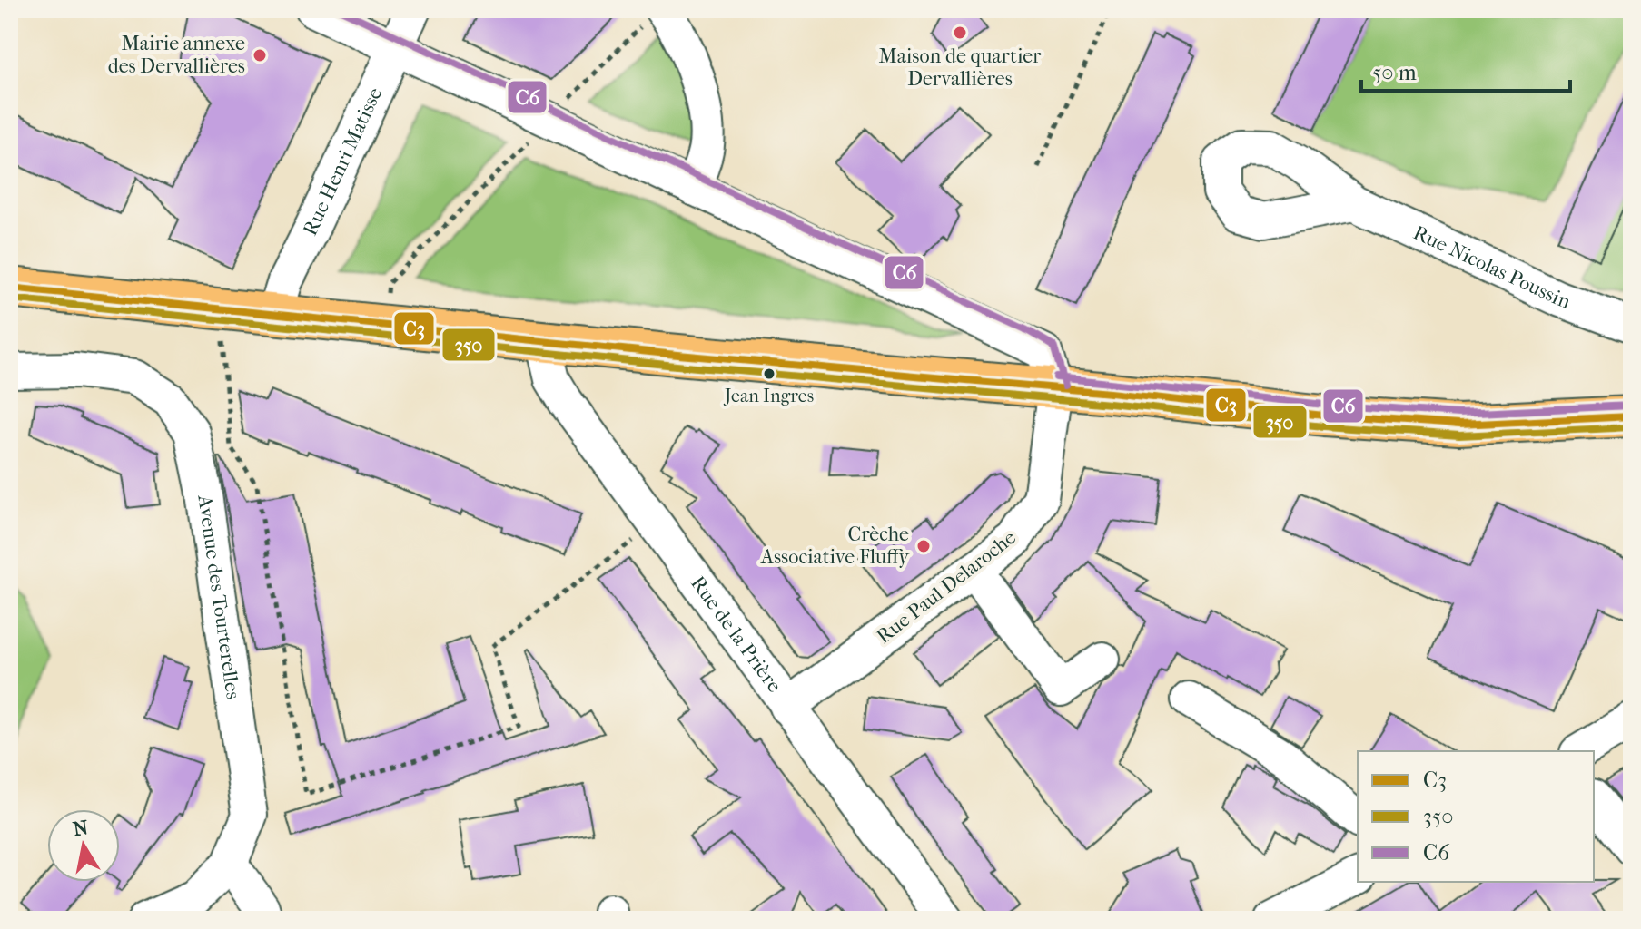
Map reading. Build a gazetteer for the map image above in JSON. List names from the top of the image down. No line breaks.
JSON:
{"streets":{"street":["Rue Henri Matisse","Rue Nicolas Poussin","Rue Paul Delaroche","Avenue des Tourterelles","Rue de la Prière"]},"crossings":[["Rue Paul Delaroche","Rue de la Prière"]],"places":["Maison de quartier Dervallières","Mairie annexe des Dervallières","Jean Ingres","Crèche Associative Fluffy"],"lines":["transit line C6","transit line C3","transit line 350"],"legend":["C3","350","C6"],"scale_bar":"50 m","north":"top"}
